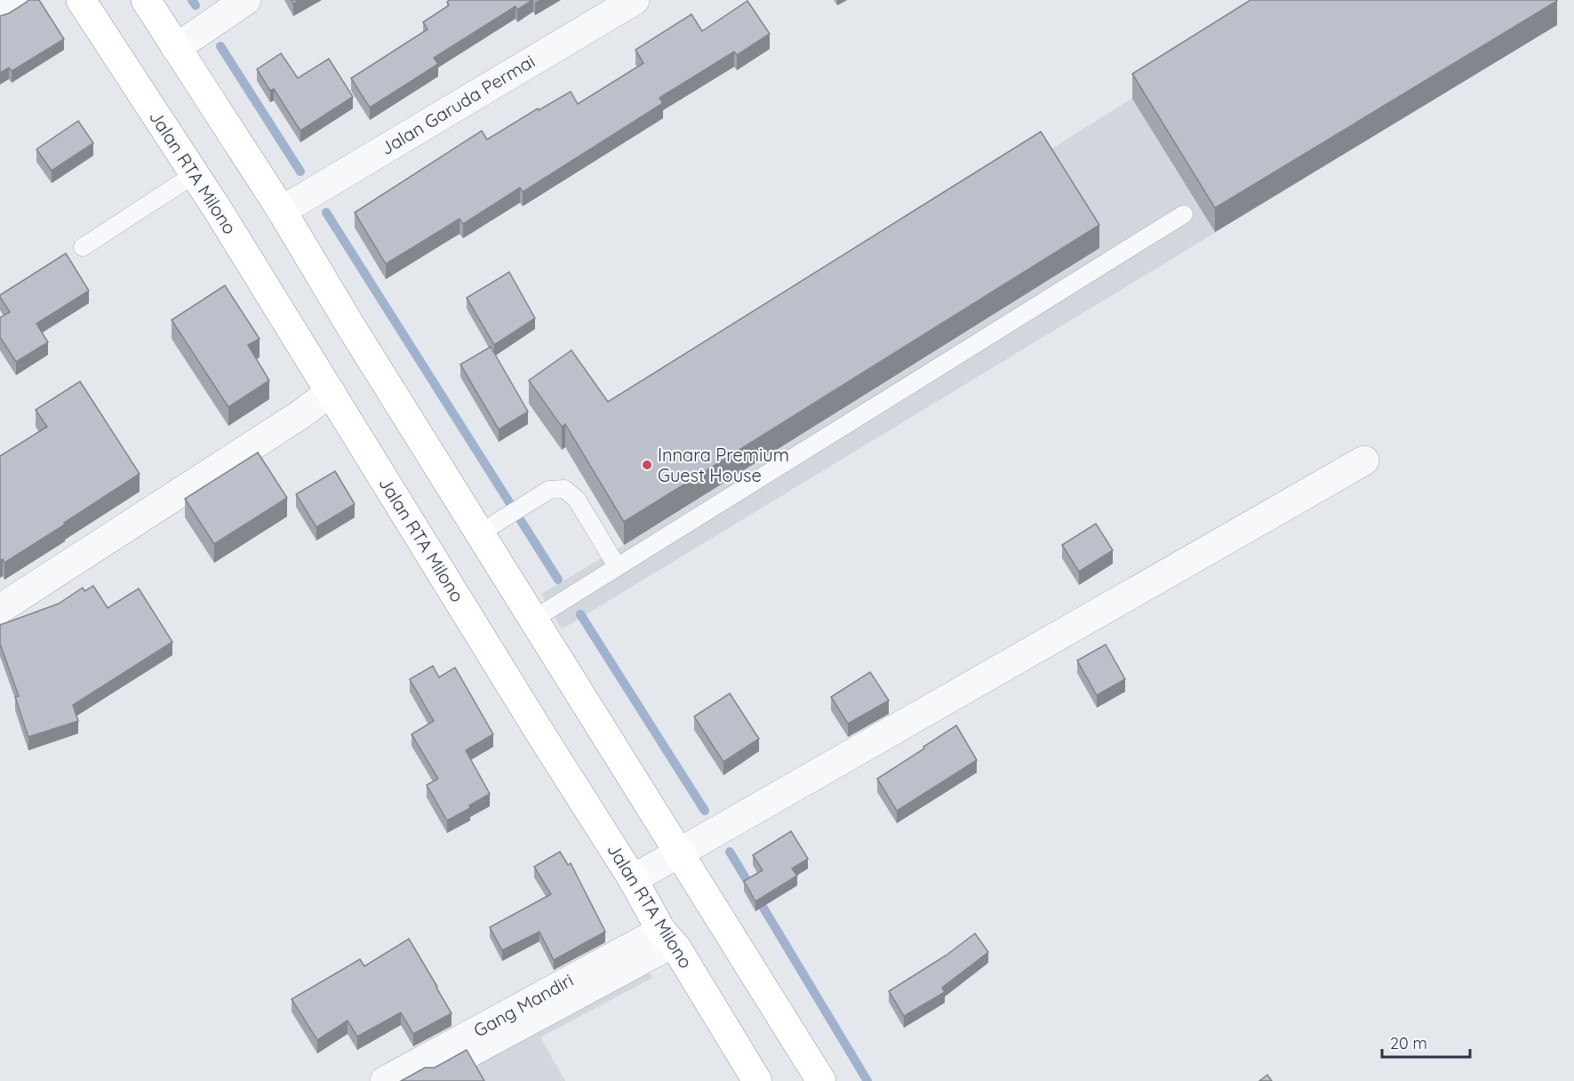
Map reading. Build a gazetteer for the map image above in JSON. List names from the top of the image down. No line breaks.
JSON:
{"streets":{"highway":["Jalan RTA Milono"],"street":["Jalan Garuda Permai","Gang Mandiri"]},"crossings":[["Jalan RTA Milono","Gang Mandiri"]],"places":["Innara Premium Guest House"],"scale_bar":"20 m"}
